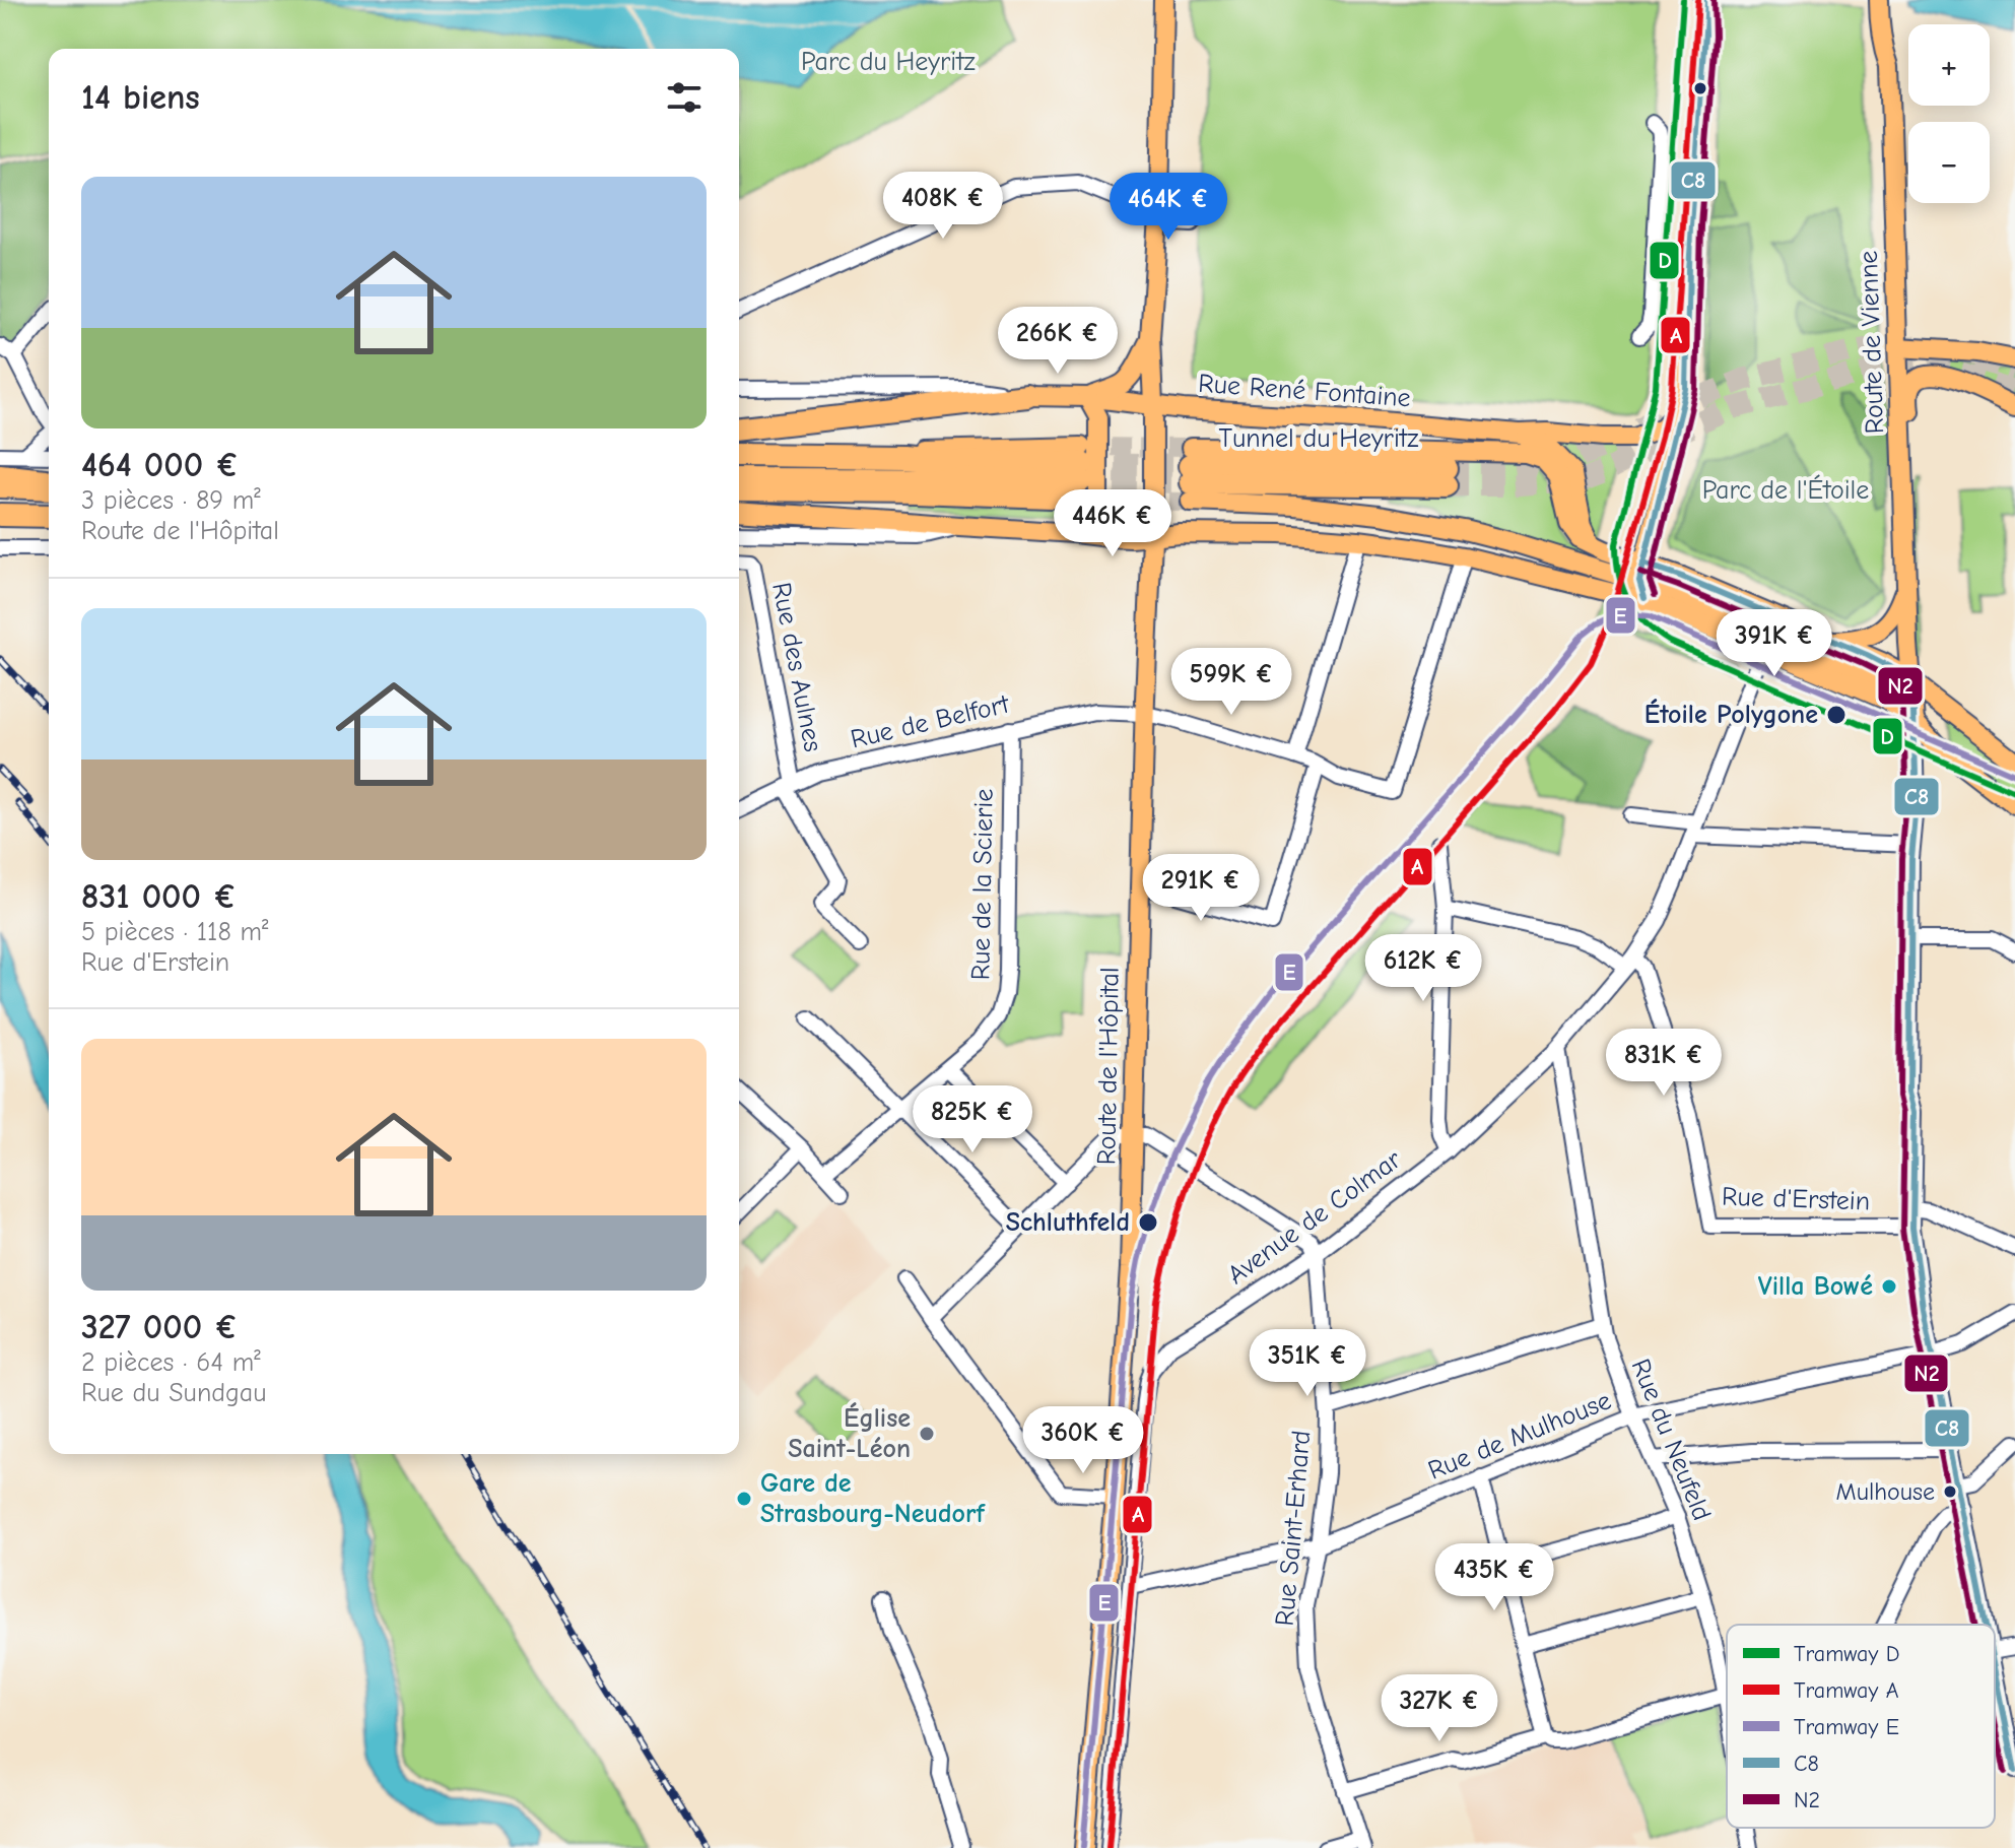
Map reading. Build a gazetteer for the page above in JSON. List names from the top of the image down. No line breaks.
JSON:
{"streets":{"highway":["Tunnel du Heyritz"],"main road":["Route de Vienne","Rue René Fontaine","Route de l'Hôpital"],"street":["Rue des Aulnes","Rue de Belfort","Rue de la Scierie","Rue d'Erstein","Avenue de Colmar","Rue de Mulhouse","Rue du Neufeld","Rue Saint-Erhard"]},"crossings":[["Rue René Fontaine","Route de l'Hôpital"],["Rue des Aulnes","Rue de Belfort"],["Rue de Belfort","Rue de la Scierie"],["Rue de Belfort","Route de l'Hôpital"],["Rue d'Erstein","Avenue de Colmar"],["Avenue de Colmar","Rue de Mulhouse"],["Avenue de Colmar","Rue du Neufeld"],["Avenue de Colmar","Rue Saint-Erhard"],["Rue de Mulhouse","Rue du Neufeld"],["Rue de Mulhouse","Rue Saint-Erhard"]],"parks":["Parc du Heyritz","Parc de l'Étoile"],"places":["Étoile Polygone","Schluthfeld","Villa Bowé","Église Saint-Léon","Mulhouse","Gare de Strasbourg-Neudorf"],"lines":["tram line D","transit line C8","transit line N2","tram line A","tram line E"],"legend":["Tramway D","Tramway A","Tramway E","C8","N2"],"page":{"map_buttons":["+","−"],"heading":"14 biens","list":[{"name":"464 000 €","note":"3 pièces · 89 m² · Route de l'Hôpital"},{"name":"831 000 €","note":"5 pièces · 118 m² · Rue d'Erstein"},{"name":"327 000 €","note":"2 pièces · 64 m² · Rue du Sundgau"}],"price":["408K €","464K €","266K €","446K €","391K €","599K €","291K €","612K €","831K €","825K €","351K €","360K €","435K €","327K €"]}}
